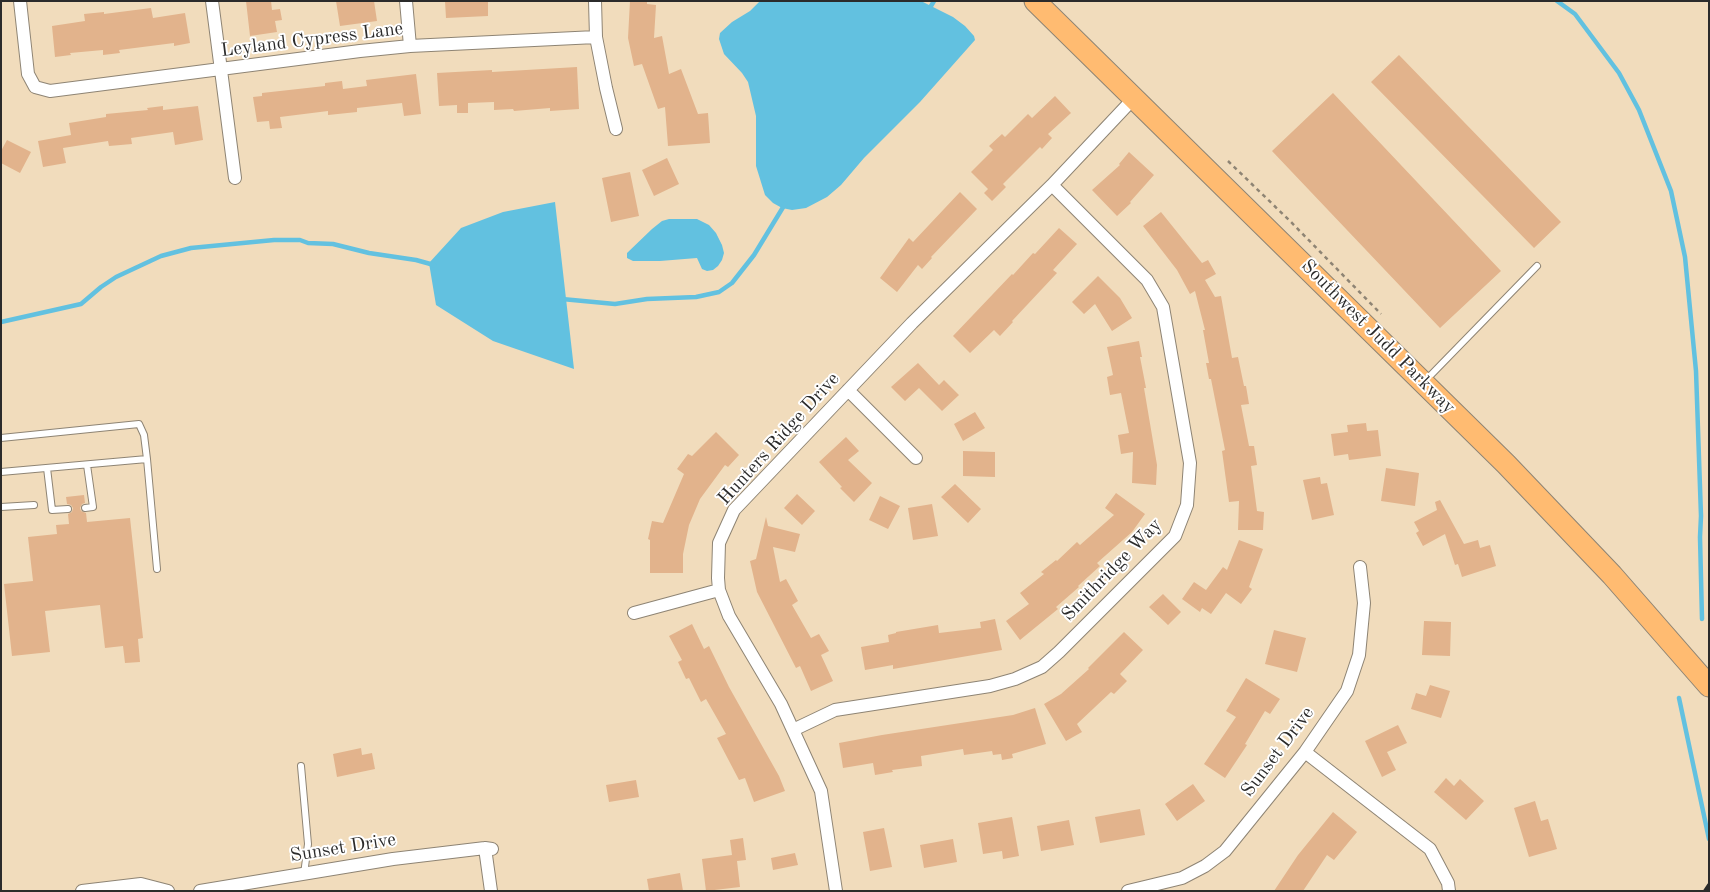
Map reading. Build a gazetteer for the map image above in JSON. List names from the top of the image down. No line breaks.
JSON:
{"streets":{"highway":["Southwest Judd Parkway"],"street":["Leyland Cypress Lane","Hunters Ridge Drive","Smithridge Way","Sunset Drive"]},"crossings":[["Southwest Judd Parkway","Hunters Ridge Drive"],["Hunters Ridge Drive","Smithridge Way"]]}
